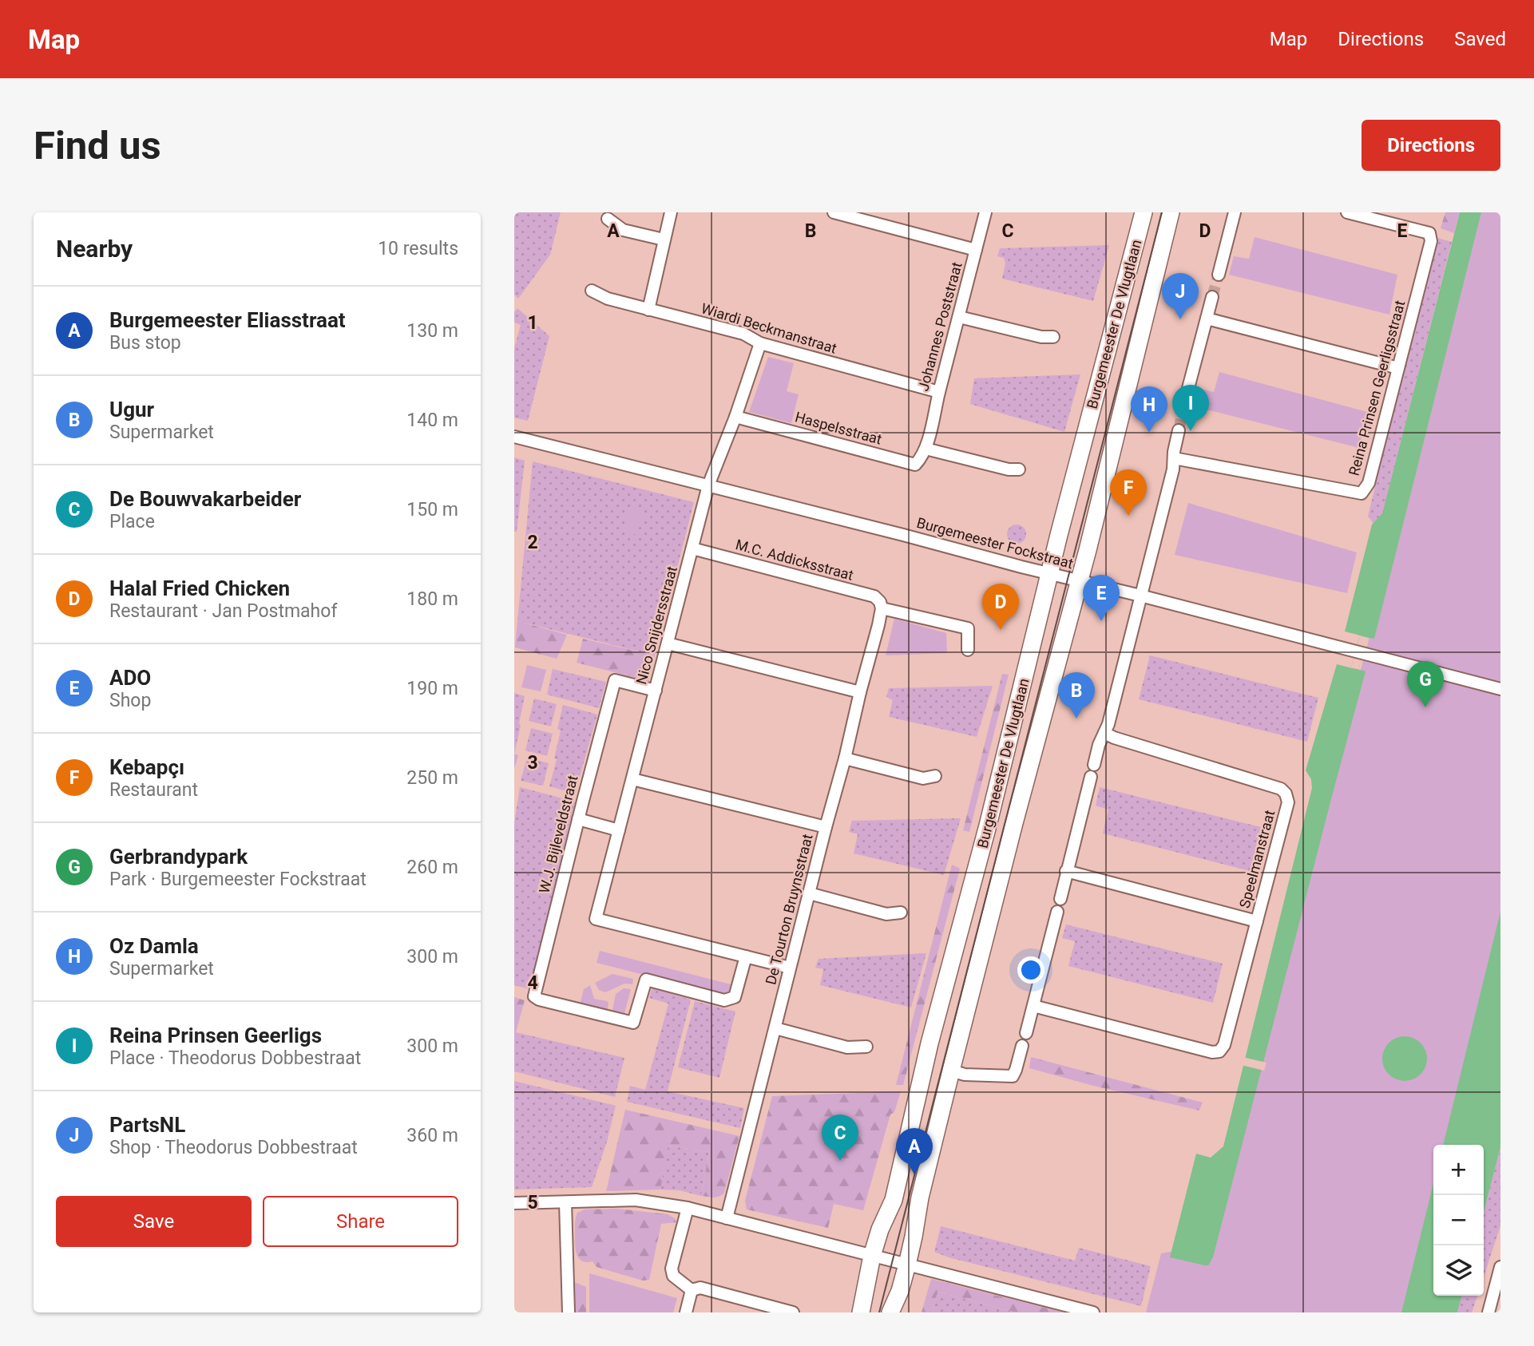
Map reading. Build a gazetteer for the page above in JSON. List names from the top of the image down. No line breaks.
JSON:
{"streets":{"main road":["Burgemeester De Vlugtlaan"],"street":["Johannes Poststraat","Wiardi Beckmanstraat","Reina Prinsen Geerligsstraat","Haspelsstraat","Burgemeester Fockstraat","M.C. Addicksstraat","Nico Snijdersstraat","W.J. Bijleveldstraat","Speelmanstraat","De Tourton Bruynsstraat"]},"crossings":[["Burgemeester De Vlugtlaan","Burgemeester Fockstraat"],["Johannes Poststraat","Wiardi Beckmanstraat"],["Johannes Poststraat","Haspelsstraat"],["Wiardi Beckmanstraat","Nico Snijdersstraat"],["Haspelsstraat","Nico Snijdersstraat"],["Burgemeester Fockstraat","Nico Snijdersstraat"],["M.C. Addicksstraat","Nico Snijdersstraat"],["M.C. Addicksstraat","De Tourton Bruynsstraat"],["Nico Snijdersstraat","W.J. Bijleveldstraat"]],"page":{"header":"Map","nav":["Map","Directions","Saved"],"buttons":["Directions",["Save","Share"]],"title":"Find us","heading":["Nearby","10 results"],"pins":["J","I","H","F","E","D","G","B","C","A"],"list":[{"mark":"A","name":"Burgemeester Eliasstraat","note":"Bus stop","value":"130 m"},{"mark":"B","name":"Ugur","note":"Supermarket","value":"140 m"},{"mark":"C","name":"De Bouwvakarbeider","note":"Place","value":"150 m"},{"mark":"D","name":"Halal Fried Chicken","note":"Restaurant · Jan Postmahof","value":"180 m"},{"mark":"E","name":"ADO","note":"Shop","value":"190 m"},{"mark":"F","name":"Kebapçı","note":"Restaurant","value":"250 m"},{"mark":"G","name":"Gerbrandypark","note":"Park · Burgemeester Fockstraat","value":"260 m"},{"mark":"H","name":"Oz Damla","note":"Supermarket","value":"300 m"},{"mark":"I","name":"Reina Prinsen Geerligs","note":"Place · Theodorus Dobbestraat","value":"300 m"},{"mark":"J","name":"PartsNL","note":"Shop · Theodorus Dobbestraat","value":"360 m"}],"map_buttons":["+","−"]},"grid":{"columns":["A","B","C","D","E"],"rows":["1","2","3","4","5"]}}
